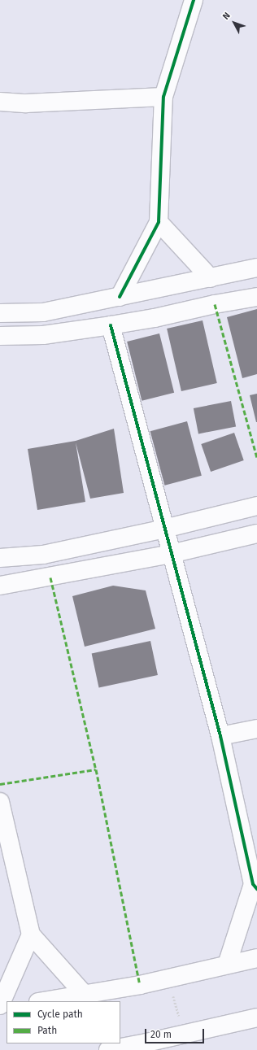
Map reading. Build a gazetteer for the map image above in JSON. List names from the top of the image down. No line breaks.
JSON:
{"legend":["Cycle path","Path"],"scale_bar":"20 m","north":"top left"}
